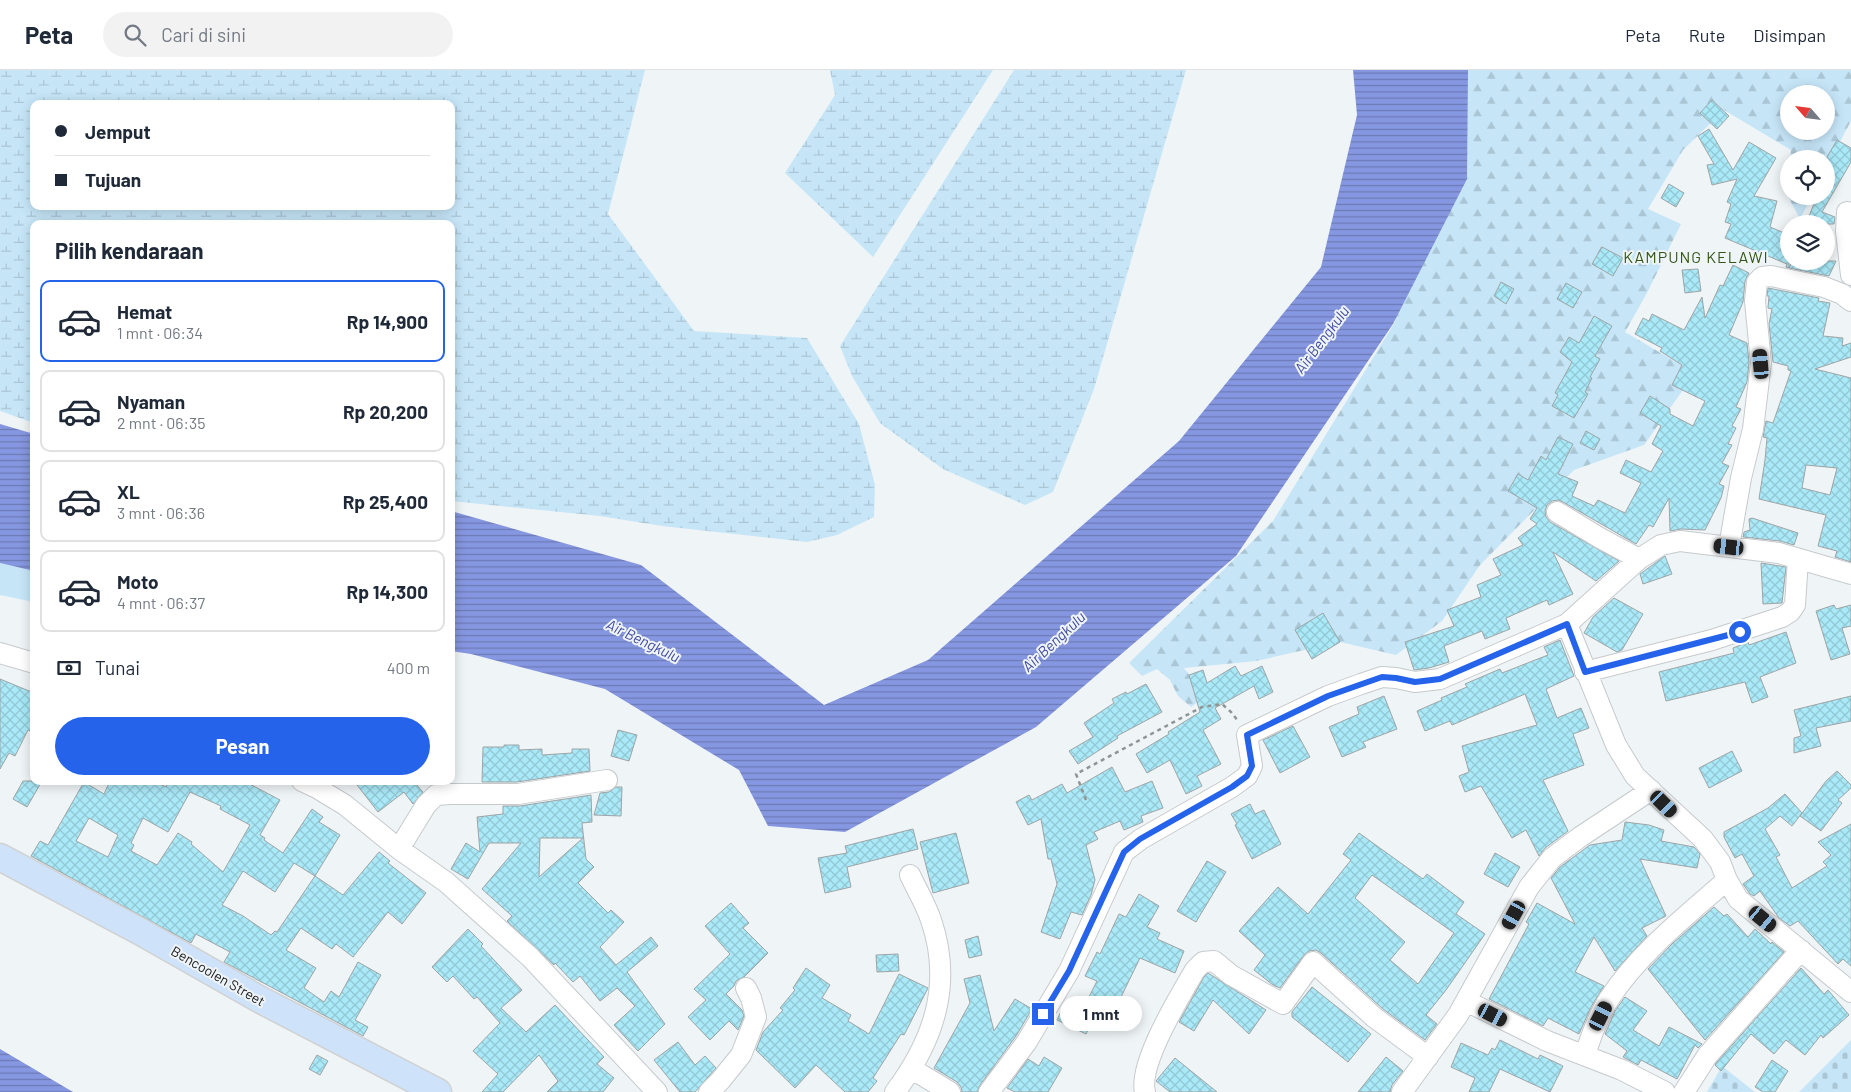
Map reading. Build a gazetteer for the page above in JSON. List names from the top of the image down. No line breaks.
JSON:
{"streets":{"main road":["Bencoolen Street"]},"districts":["KAMPUNG KELAWI"],"water":["Air Bengkulu"],"north":"top left","page":{"header":"Peta","search":"Cari di sini","nav":["Peta","Rute","Disimpan"],"banner":["Jemput","Tujuan"],"heading":"Pilih kendaraan","list":[{"name":"Hemat","note":"1 mnt · 06:34","value":"Rp 14,900"},{"name":"Nyaman","note":"2 mnt · 06:35","value":"Rp 20,200"},{"name":"XL","note":"3 mnt · 06:36","value":"Rp 25,400"},{"name":"Moto","note":"4 mnt · 06:37","value":"Rp 14,300"}],"pay":["Tunai","400 m"],"buttons":"Pesan","bubble":"1 mnt"}}
